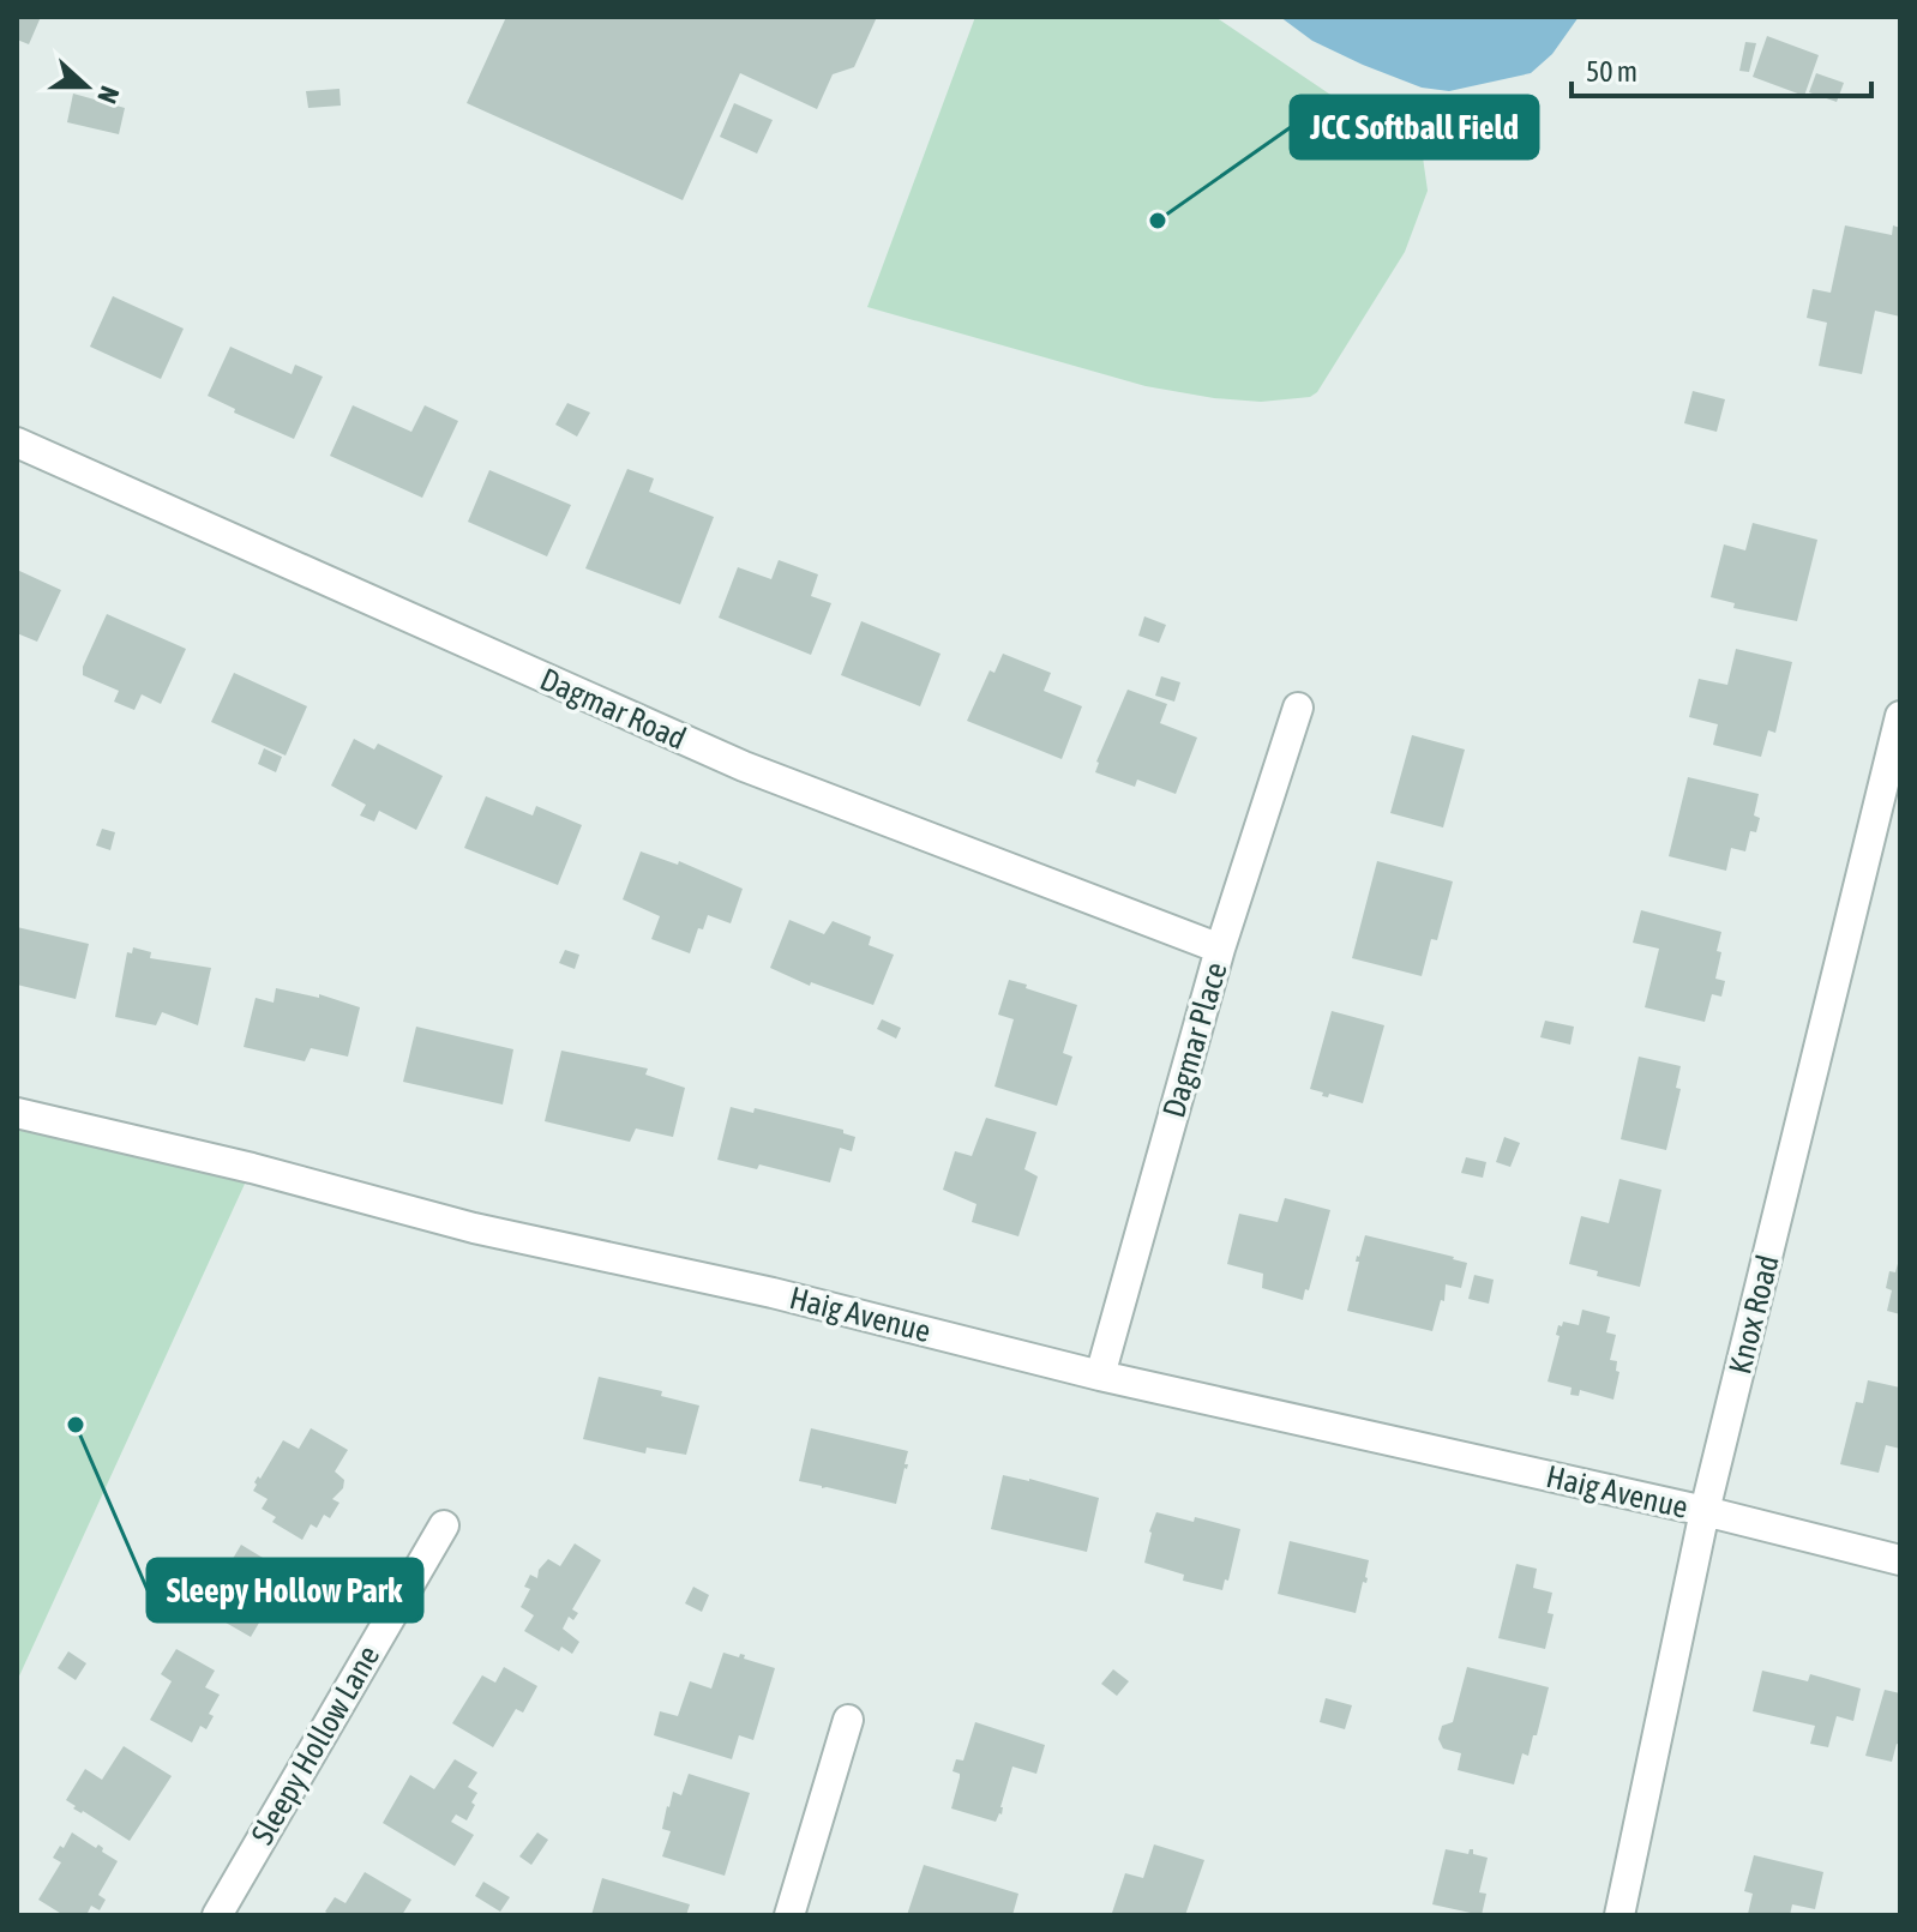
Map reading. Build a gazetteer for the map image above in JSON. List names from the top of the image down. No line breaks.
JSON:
{"streets":{"street":["Dagmar Road","Dagmar Place","Haig Avenue","Knox Road","Sleepy Hollow Lane"]},"crossings":[["Dagmar Road","Dagmar Place"],["Dagmar Place","Haig Avenue"],["Haig Avenue","Knox Road"]],"places":["JCC Softball Field","Sleepy Hollow Park"],"scale_bar":"50 m","north":"right"}
